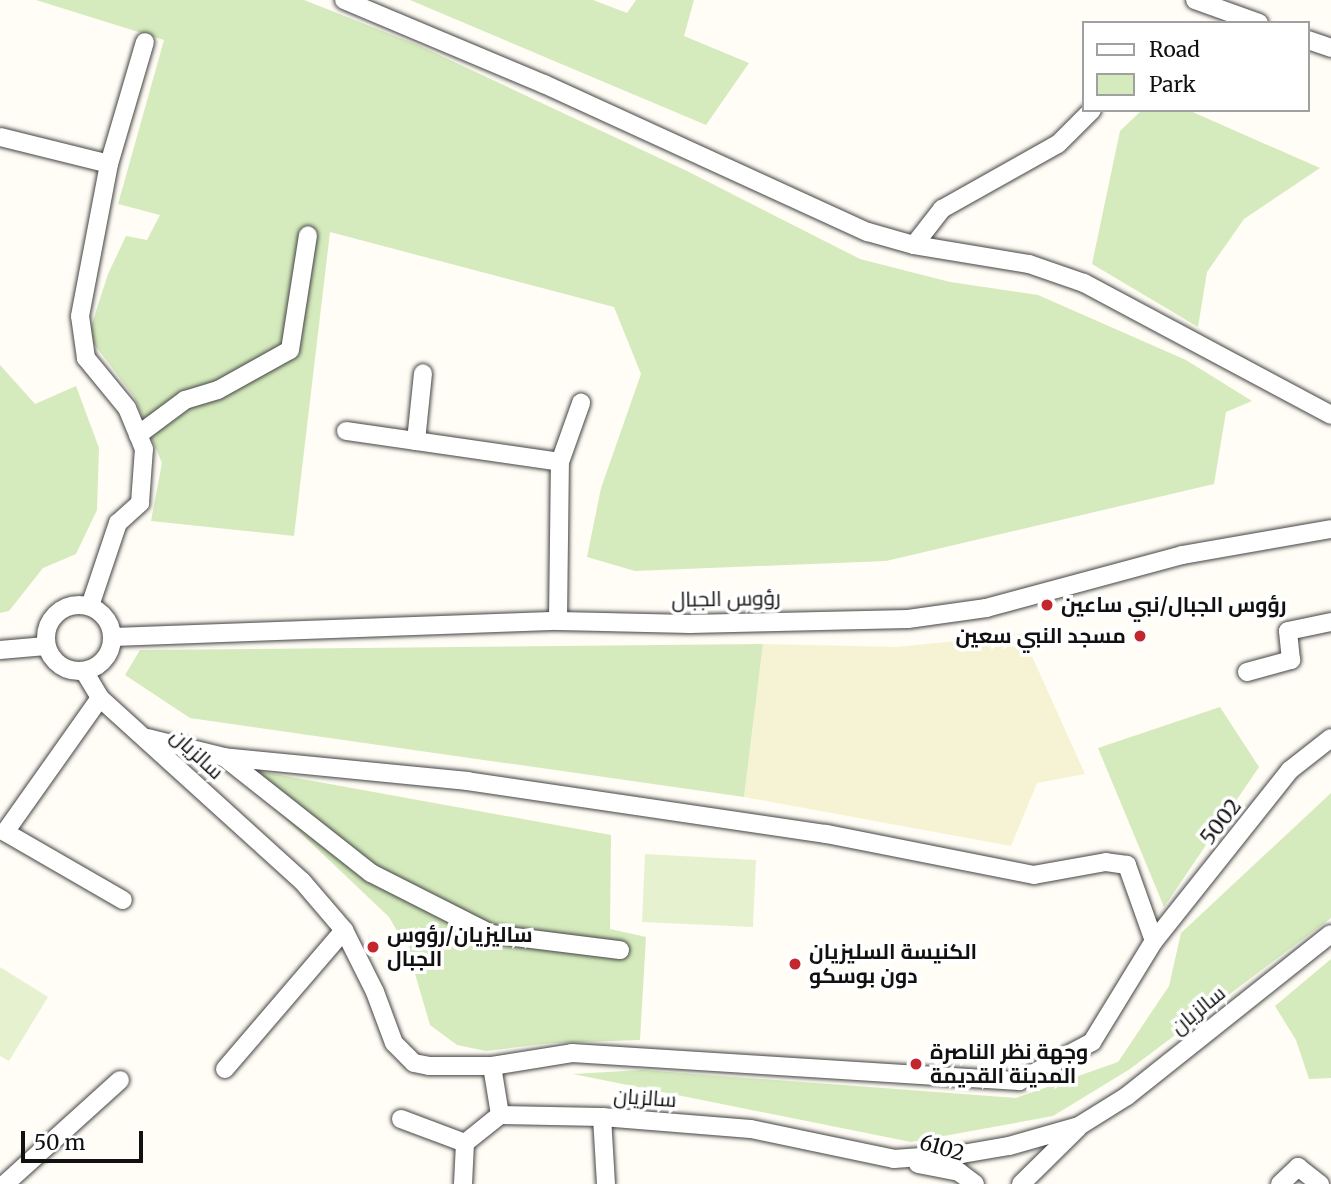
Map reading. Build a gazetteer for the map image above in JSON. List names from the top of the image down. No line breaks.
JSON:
{"streets":{"street":["رؤوس الجبال","سالزيان","5002","6102"]},"crossings":[["رؤوس الجبال","سالزيان"],["سالزيان","5002"],["سالزيان","6102"]],"places":["رؤوس الجبال/نبي ساعين","مسجد النبي سعين","ساليزيان/رؤوس الجبال","الكنيسة السليزيان دون بوسكو","وجهة نظر الناصرة المدينة القديمة"],"legend":["Road","Park"],"scale_bar":"50 m"}
